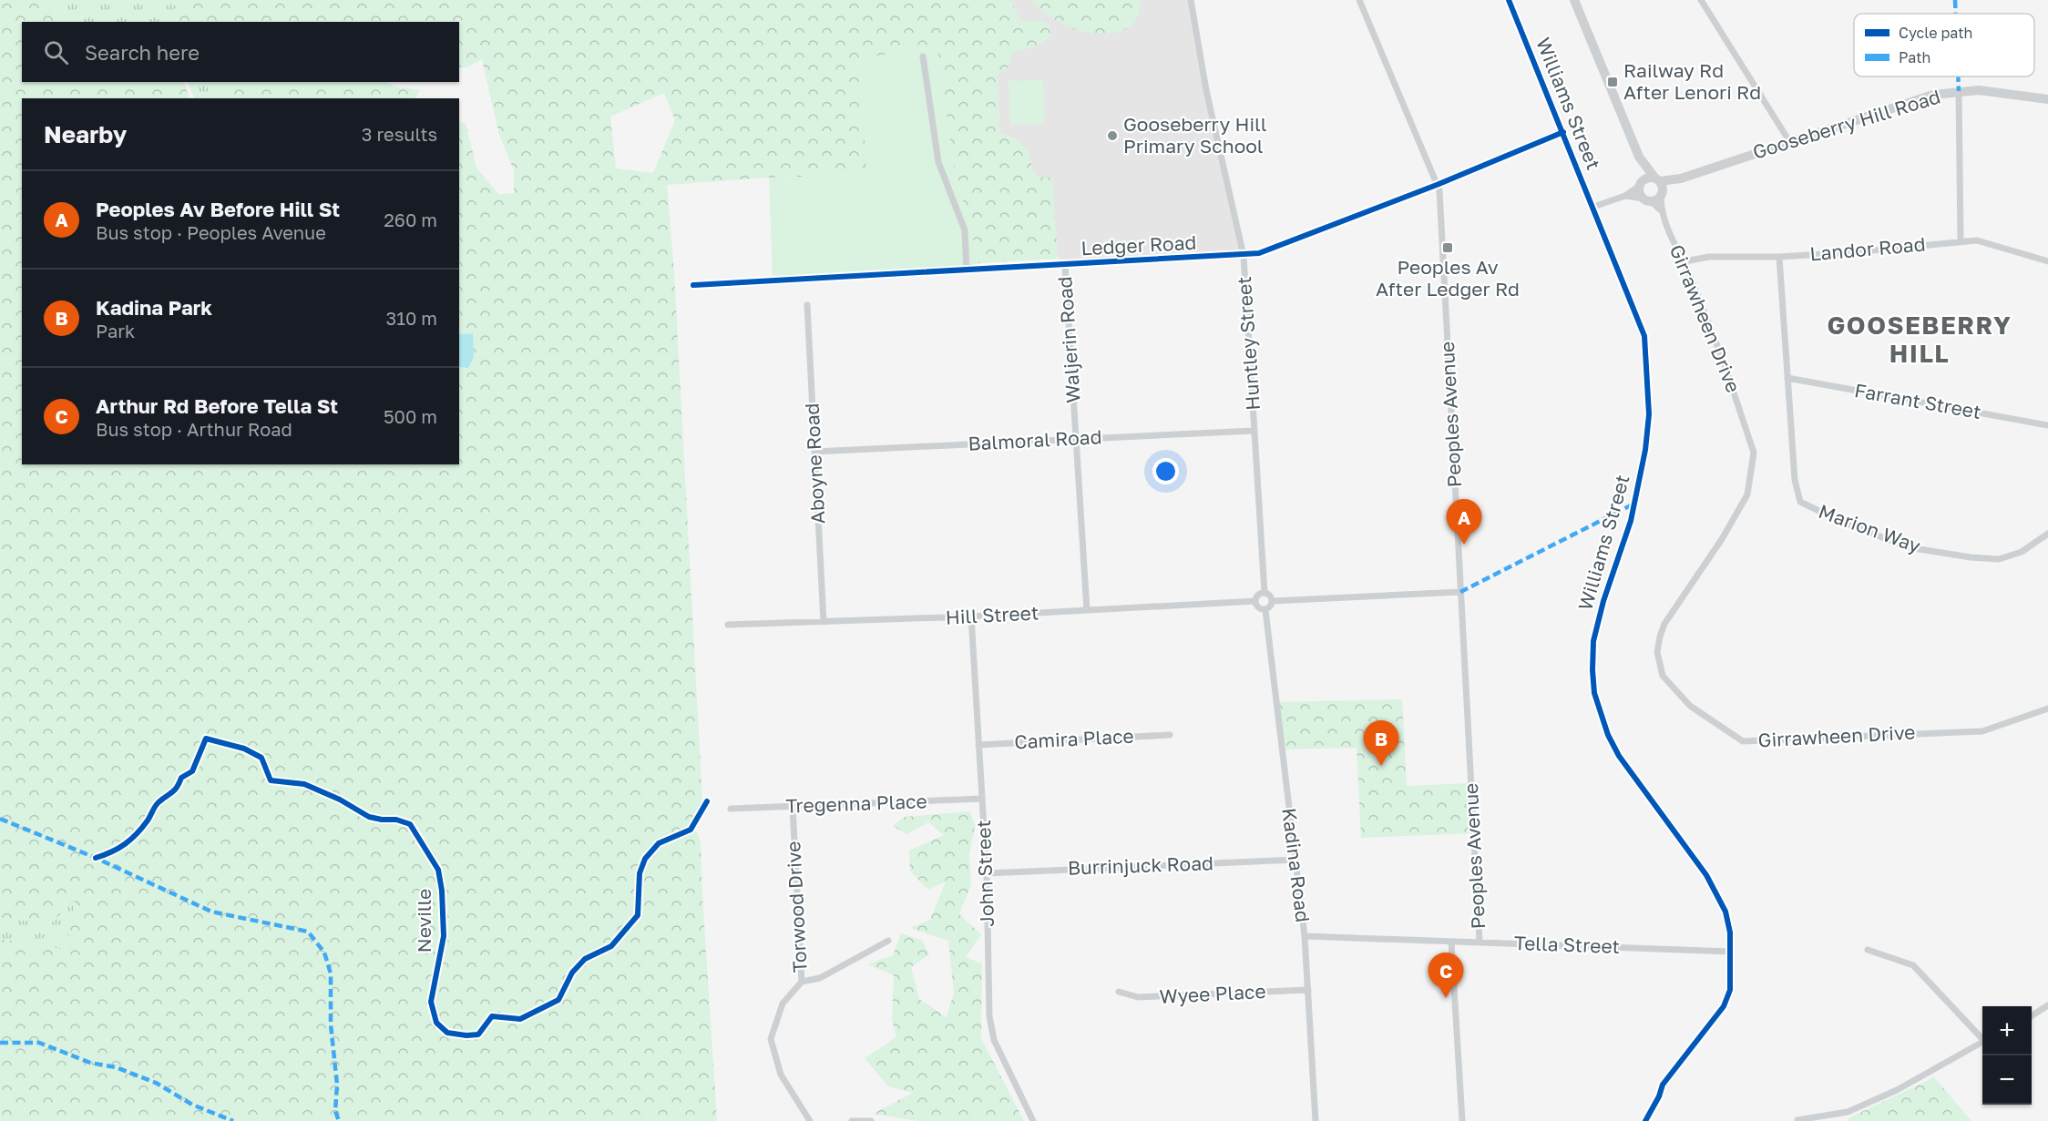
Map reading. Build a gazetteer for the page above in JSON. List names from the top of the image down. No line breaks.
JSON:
{"streets":{"street":["Williams Street","Gooseberry Hill Road","Ledger Road","Landor Road","Girrawheen Drive","Waljerin Road","Huntley Street","Farrant Street","Peoples Avenue","Balmoral Road","Aboyne Road","Marion Way","Hill Street","Camira Place","Tregenna Place","Kadina Road","Burrinjuck Road","John Street","Torwood Drive","Tella Street","Wyee Place"],"cycle path":["Neville"]},"crossings":[["Williams Street","Ledger Road"],["Williams Street","Tella Street"],["Gooseberry Hill Road","Girrawheen Drive"],["Ledger Road","Waljerin Road"],["Ledger Road","Huntley Street"],["Ledger Road","Peoples Avenue"],["Landor Road","Girrawheen Drive"],["Landor Road","Marion Way"],["Waljerin Road","Balmoral Road"],["Waljerin Road","Hill Street"],["Huntley Street","Balmoral Road"],["Huntley Street","Hill Street"],["Huntley Street","Kadina Road"],["Farrant Street","Marion Way"],["Peoples Avenue","Tella Street"],["Balmoral Road","Aboyne Road"],["Aboyne Road","Hill Street"],["Hill Street","Kadina Road"],["Hill Street","John Street"],["Camira Place","John Street"],["Tregenna Place","John Street"],["Tregenna Place","Torwood Drive"],["Kadina Road","Burrinjuck Road"],["Kadina Road","Tella Street"],["Kadina Road","Wyee Place"],["Burrinjuck Road","John Street"]],"districts":["GOOSEBERRY HILL"],"places":{"transit":["Railway Rd After Lenori Rd","Peoples Av After Ledger Rd"],"other":["Gooseberry Hill Primary School"]},"legend":["Cycle path","Path"],"page":{"search":"Search here","heading":["Nearby","3 results"],"list":[{"mark":"A","name":"Peoples Av Before Hill St","note":"Bus stop · Peoples Avenue","value":"260 m"},{"mark":"B","name":"Kadina Park","note":"Park","value":"310 m"},{"mark":"C","name":"Arthur Rd Before Tella St","note":"Bus stop · Arthur Road","value":"500 m"}],"pins":["A","B","C"],"map_buttons":["+","−"]}}
